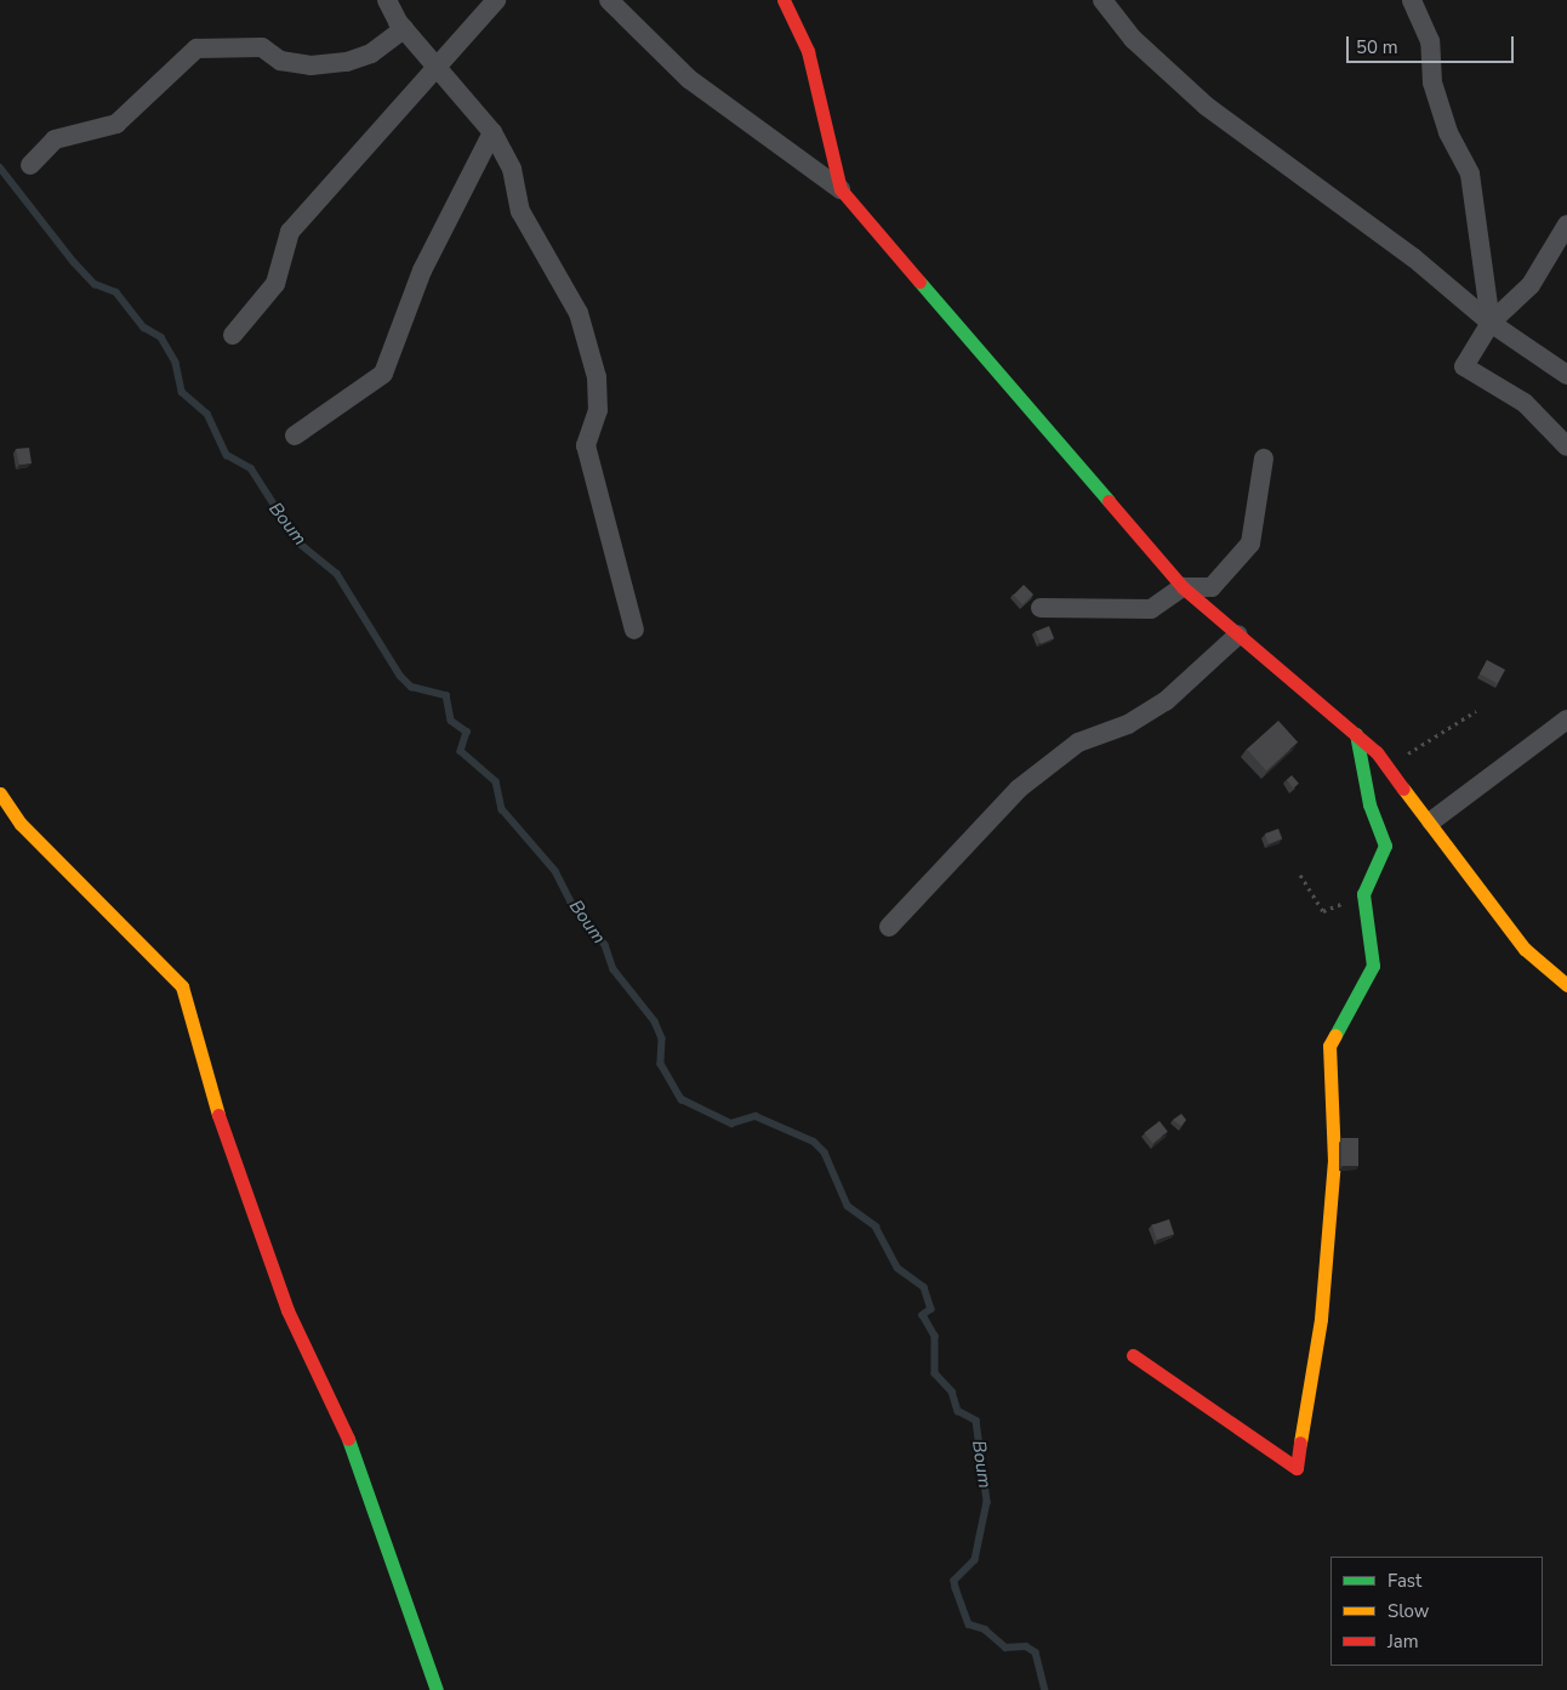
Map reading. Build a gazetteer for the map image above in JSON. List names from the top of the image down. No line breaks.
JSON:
{"water":["Boum"],"legend":["Fast","Slow","Jam"],"scale_bar":"50 m"}
